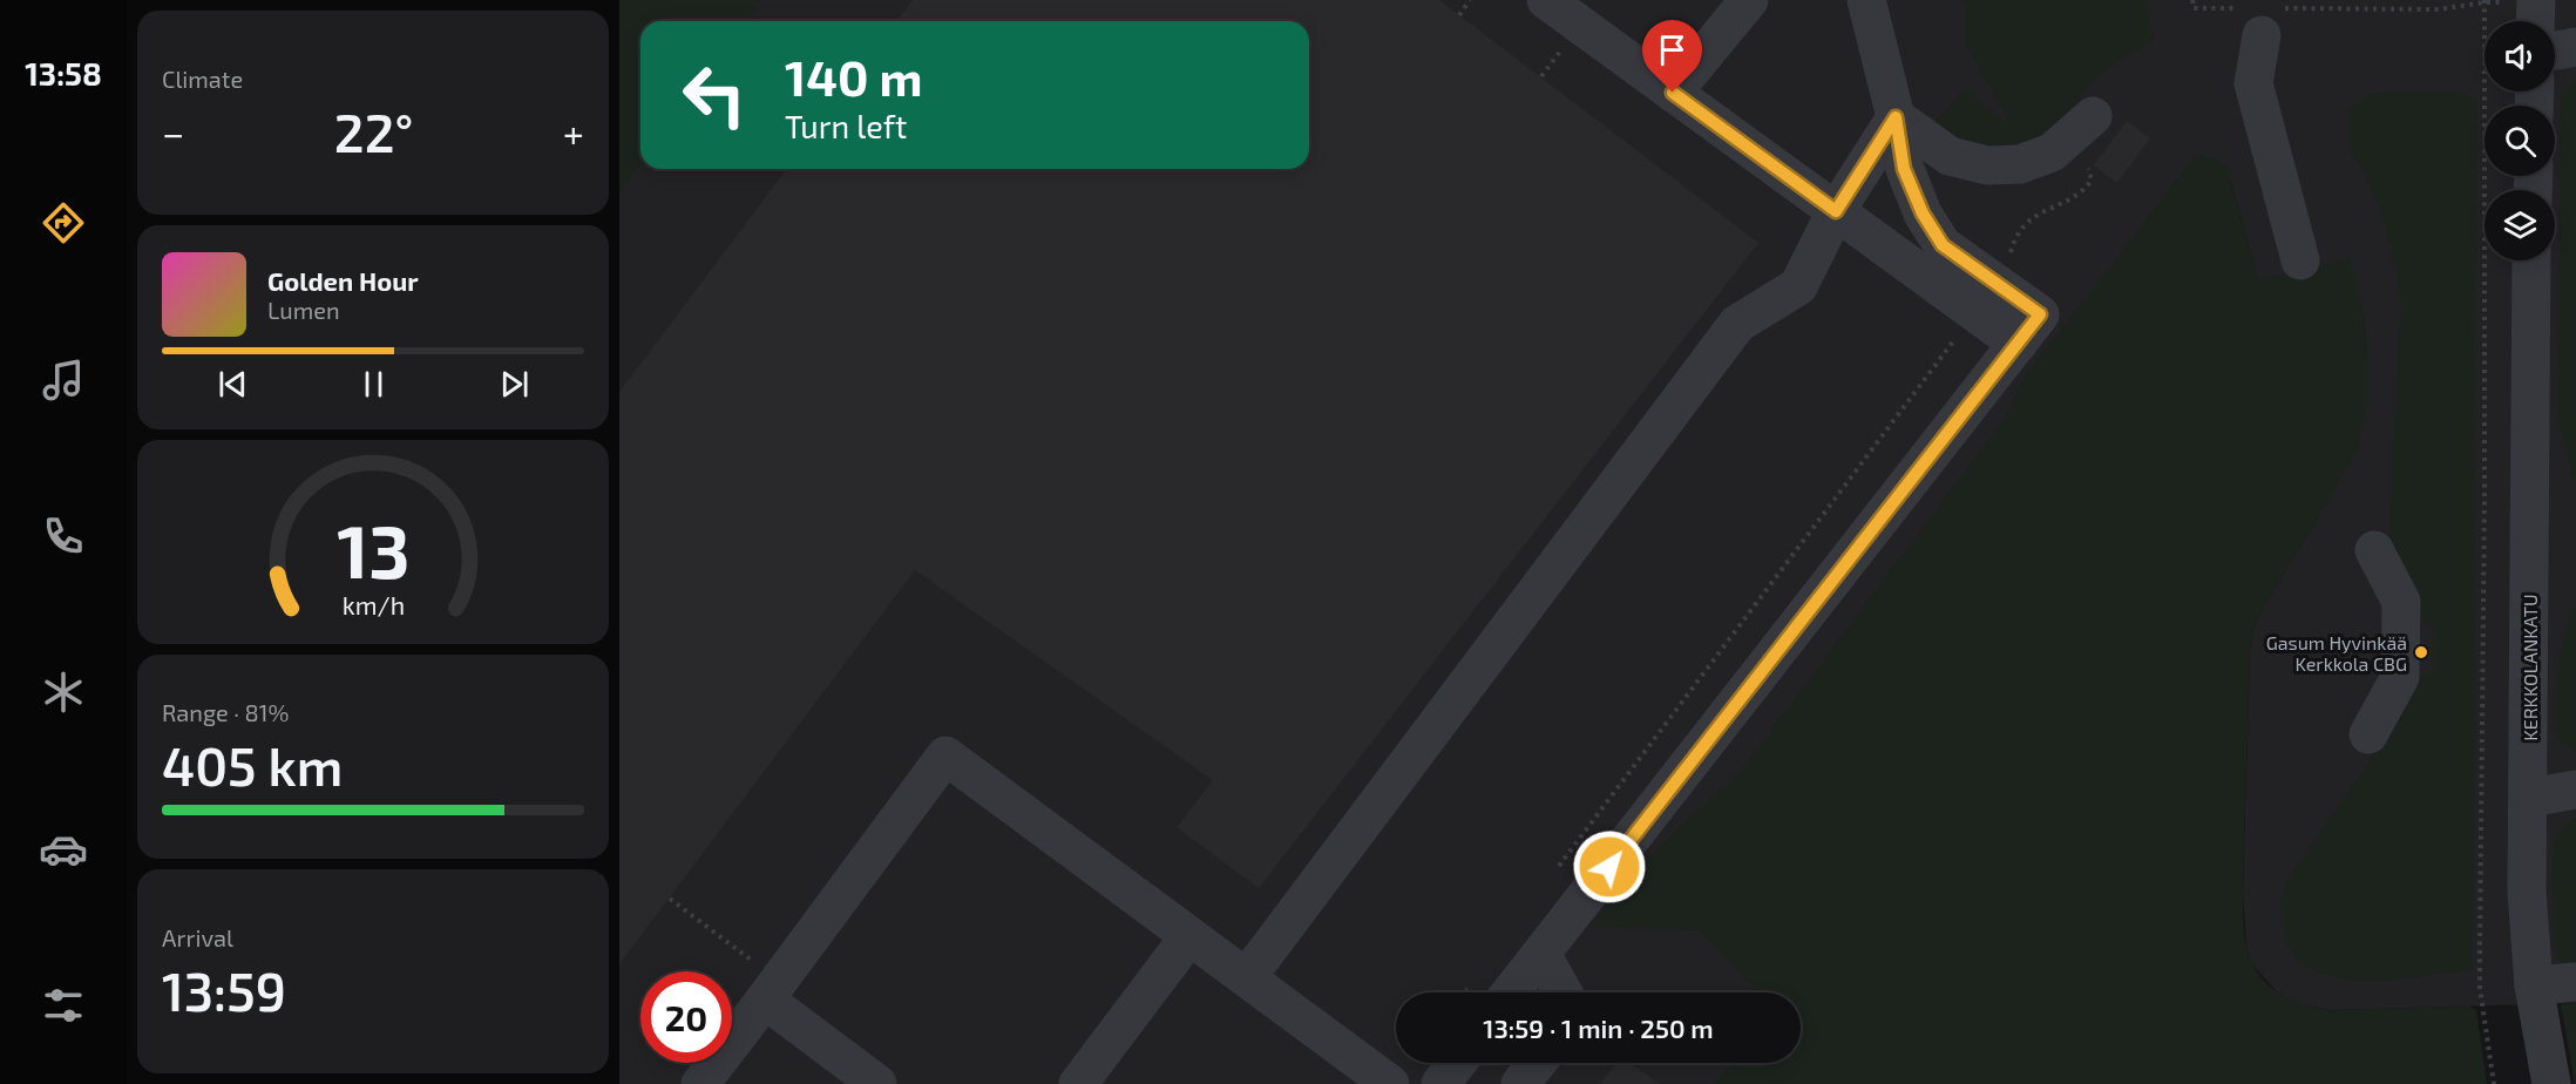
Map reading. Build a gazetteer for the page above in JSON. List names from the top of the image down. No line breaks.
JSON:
{"streets":{"street":["KERKKOLANKATU"]},"places":["Gasum Hyvinkää Kerkkola CBG"],"page":{"tabs":"13:58","tile":["Climate",["Range · 81%","405 km"],["Arrival","13:59"]],"turn":["140 m","Turn left"],"heat":["−","22°","+"],"song":["Golden Hour","Lumen"],"limit":"20","trip":"13:59 · 1 min · 250 m","gauge":["13","km/h"]}}
